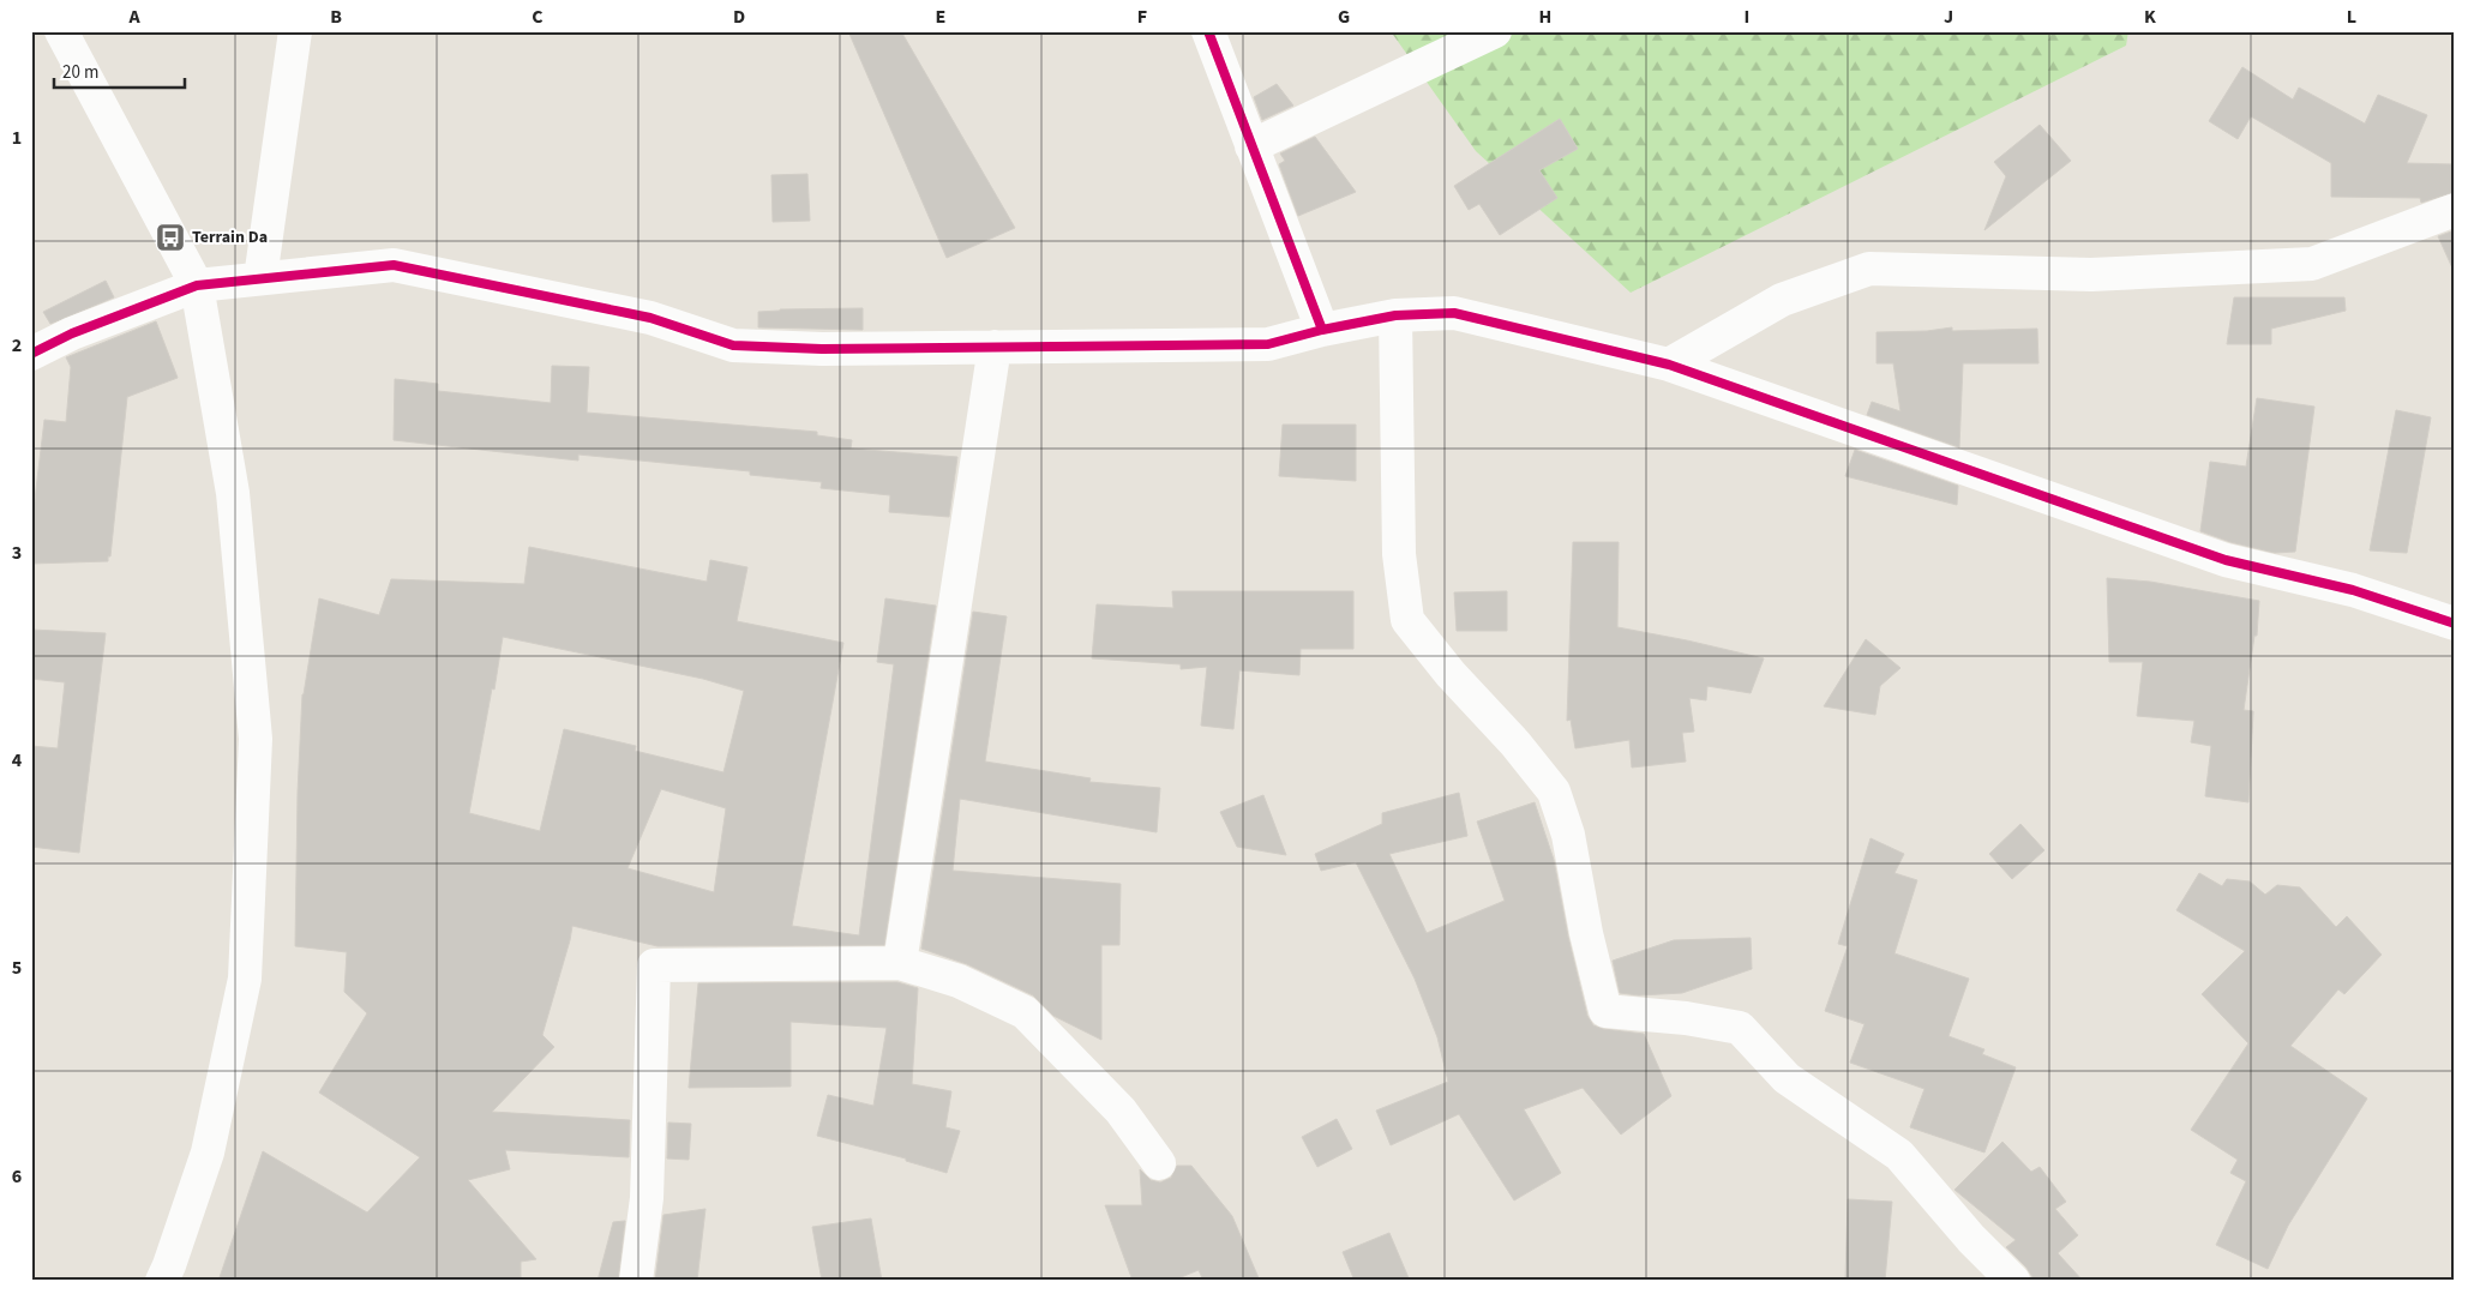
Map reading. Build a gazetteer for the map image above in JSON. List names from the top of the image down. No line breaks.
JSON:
{"places":{"bus stop":["Terrain Da"]},"scale_bar":"20 m","grid":{"columns":["A","B","C","D","E","F","G","H","I","J","K","L"],"rows":["1","2","3","4","5","6"]}}
